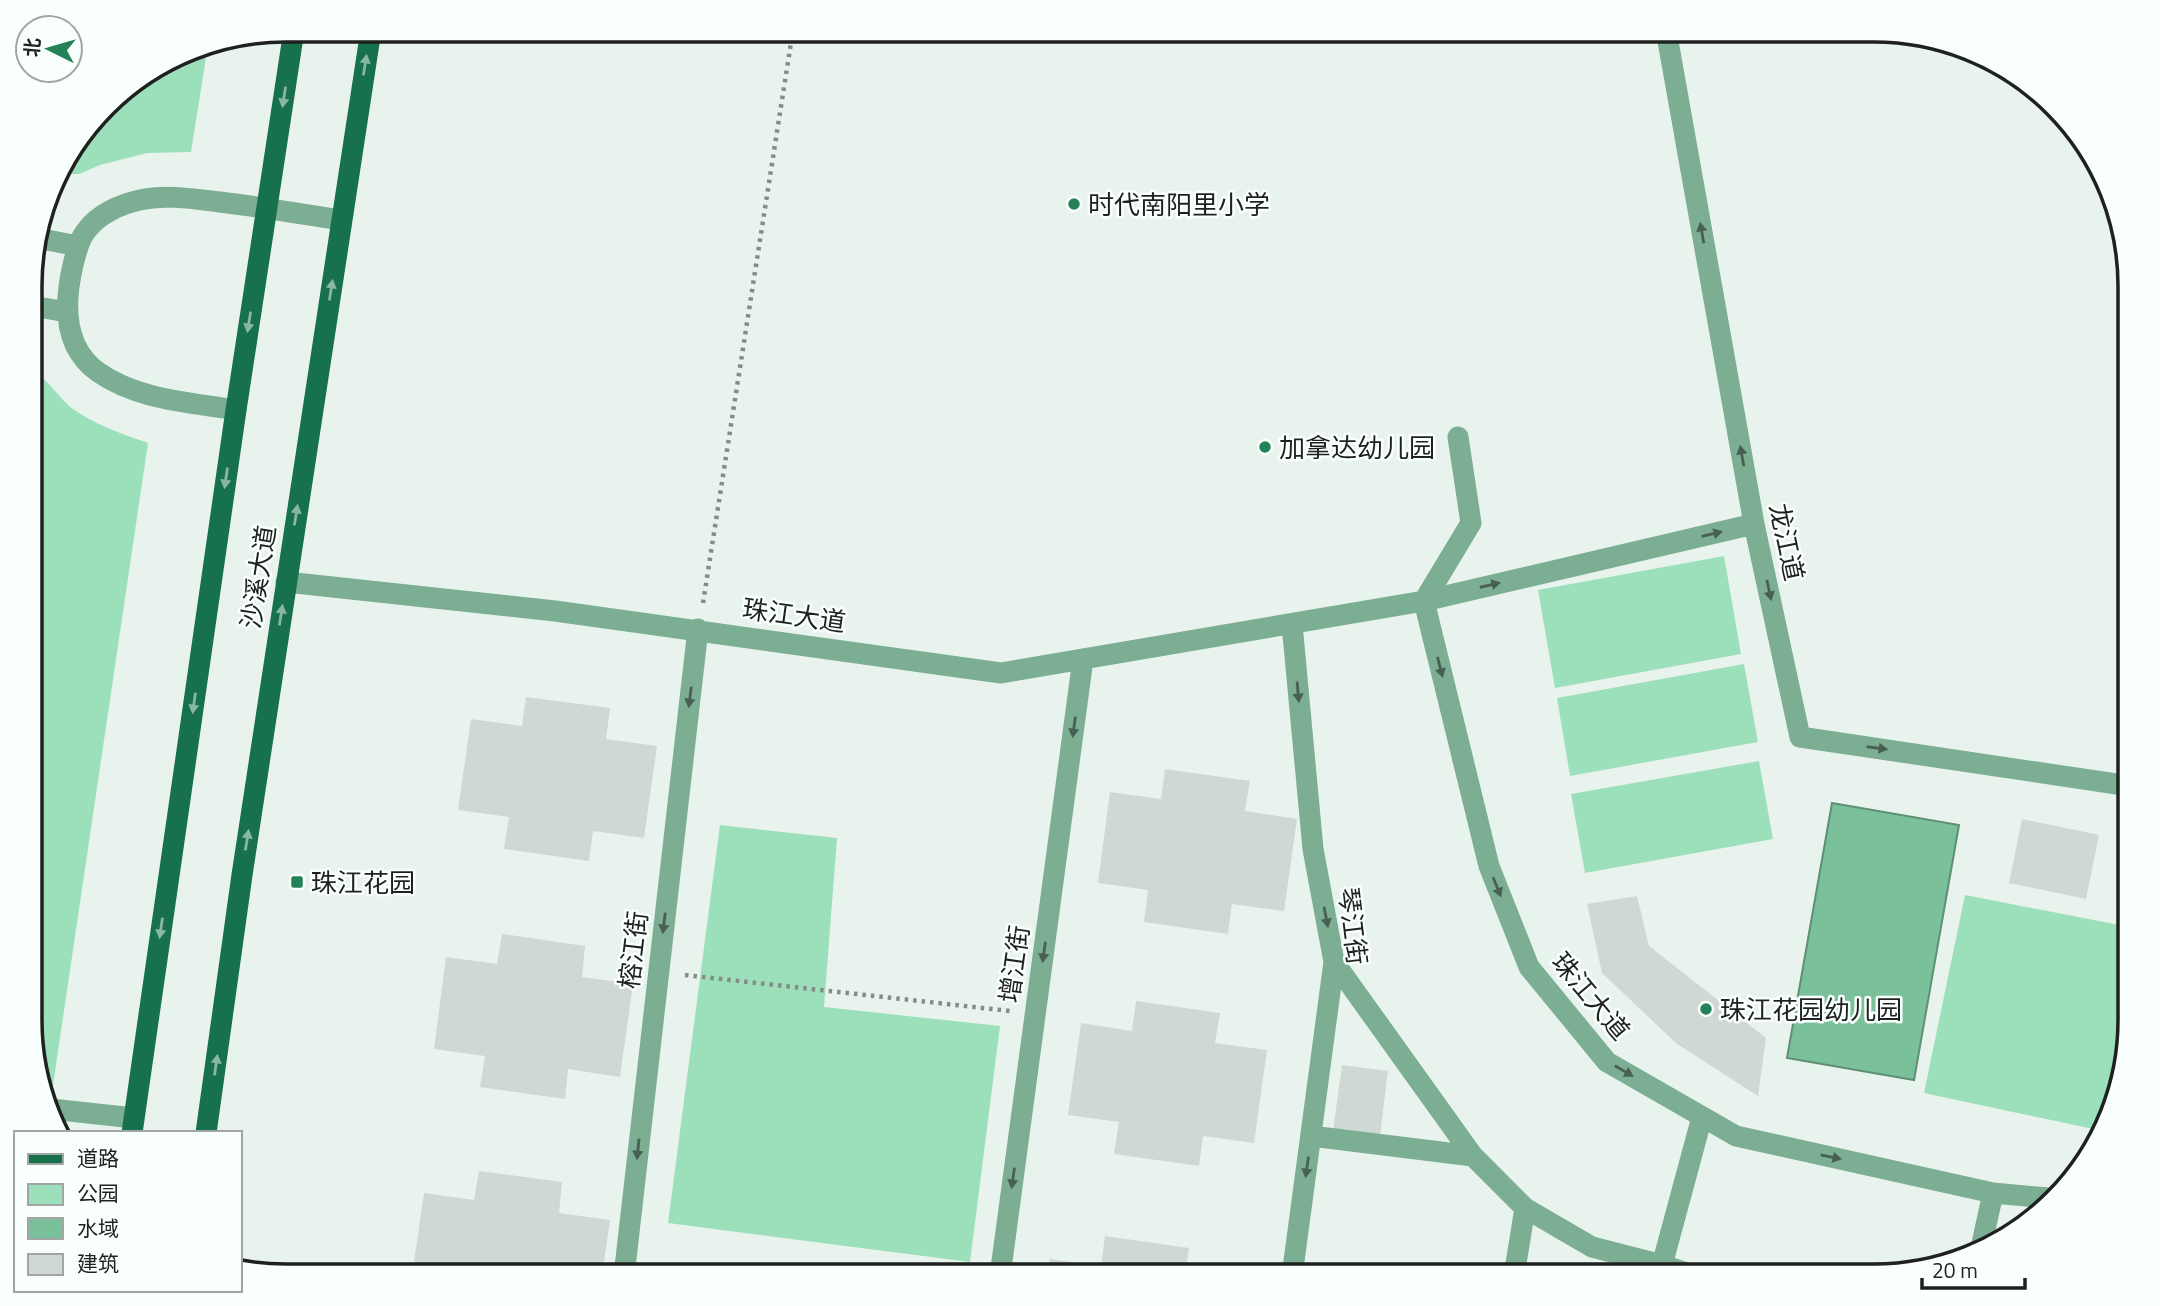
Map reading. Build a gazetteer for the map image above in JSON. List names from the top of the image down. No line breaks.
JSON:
{"streets":{"main road":["沙溪大道"],"street":["龙江道","珠江大道","琴江街","榕江街","增江街"]},"crossings":[["龙江道","珠江大道"],["沙溪大道","珠江大道"],["珠江大道","琴江街"],["珠江大道","榕江街"],["珠江大道","增江街"]],"one_way":["琴江街","榕江街","增江街"],"places":{"other":["时代南阳里小学","加拿达幼儿园","珠江花园幼儿园"],"transit":["珠江花园"]},"legend":["道路","公园","水域","建筑"],"scale_bar":"20 m","north":"left"}
